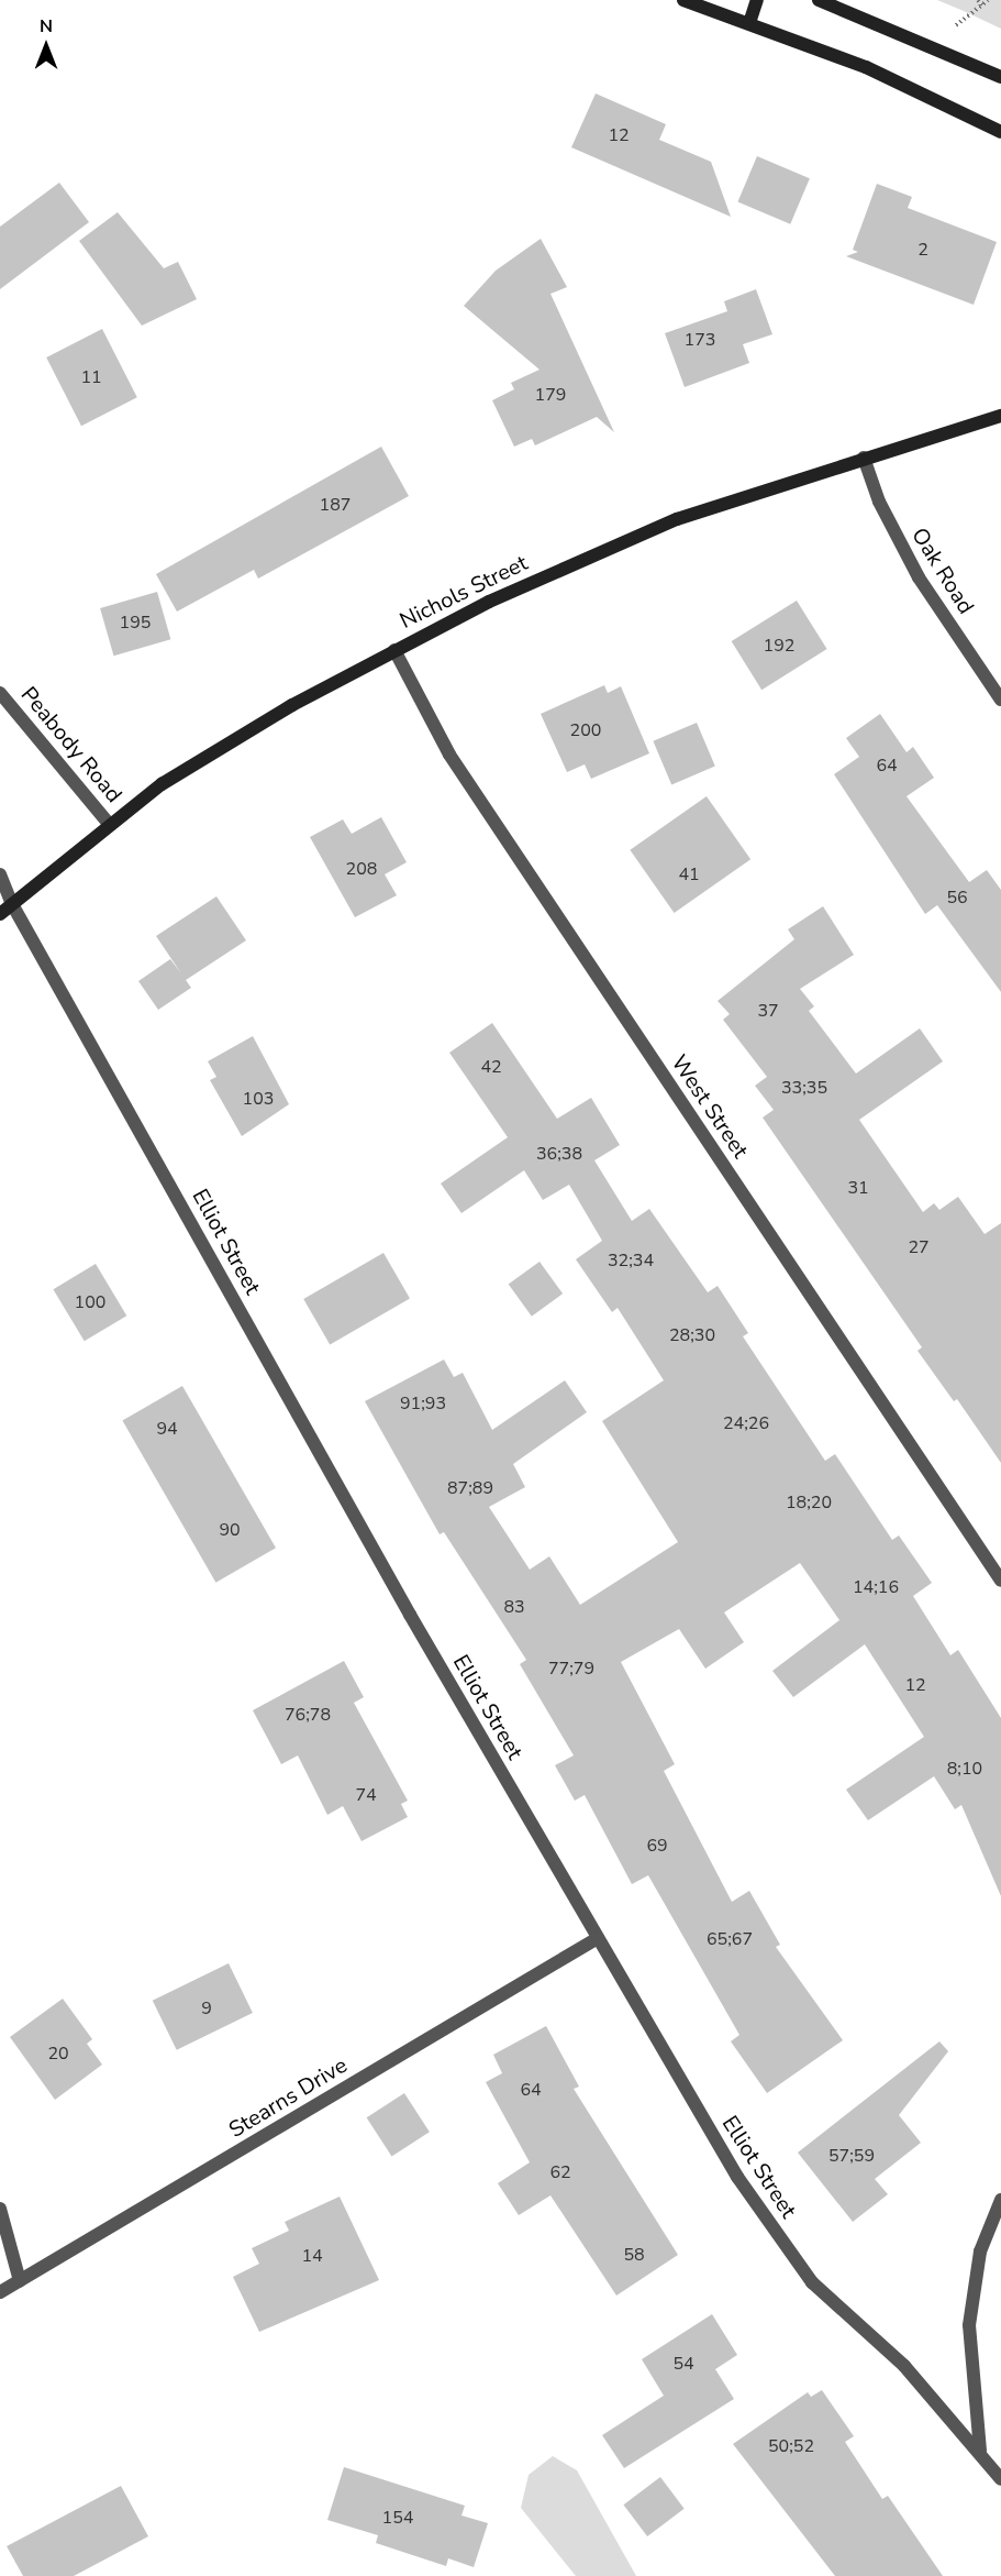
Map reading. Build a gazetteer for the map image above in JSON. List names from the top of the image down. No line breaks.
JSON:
{"streets":{"main road":["Nichols Street"],"street":["Oak Road","Peabody Road","West Street","Elliot Street","Stearns Drive"]},"crossings":[["Oak Road","Nichols Street"],["Nichols Street","Peabody Road"],["Nichols Street","West Street"],["Nichols Street","Elliot Street"],["Elliot Street","Stearns Drive"]],"house_numbers":["12","2","173","11","179","187","195","192","200","64","208","41","56","37","42","33;35","103","36;38","31","27","32;34","100","28;30","91;93","24;26","94","87;89","18;20","90","14;16","83","77;79","12","76;78","8;10","74","69","65;67","9","20","64","57;59","62","58","14","54","50;52","154"],"north":"top"}
